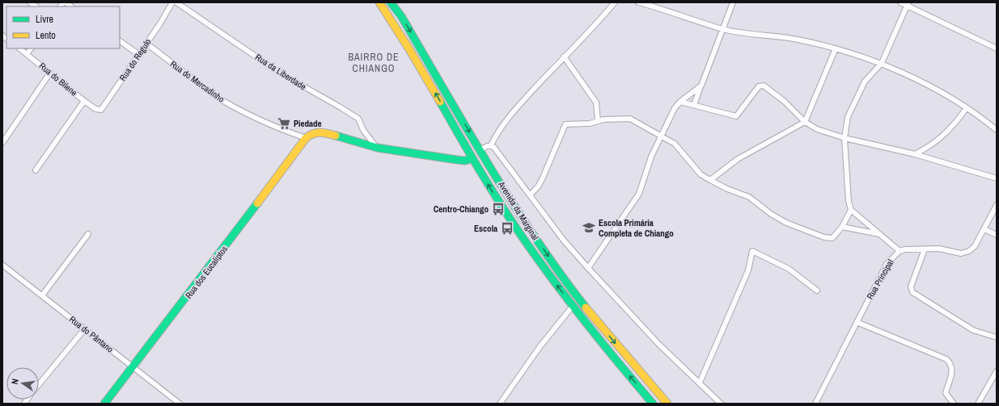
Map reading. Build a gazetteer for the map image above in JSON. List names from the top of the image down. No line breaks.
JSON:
{"streets":{"main road":["Avenida da Marginal","Rua dos Eucaliptos"],"street":["Rua do Regulo","Rua da Liberdade","Rua do Bilene","Rua do Mercadinho","Rua Principal","Rua do Pântano"]},"crossings":[["Rua do Regulo","Rua do Bilene"],["Rua do Regulo","Rua do Mercadinho"],["Rua do Mercadinho","Rua dos Eucaliptos"],["Rua dos Eucaliptos","Rua do Pântano"]],"districts":["BAIRRO DE CHIANGO"],"places":{"supermarket":["Piedade"],"bus stop":["Centro-Chiango","Escola"],"school or university":["Escola Primária Completa de Chiango"]},"legend":["Livre","Lento"],"north":"left"}
